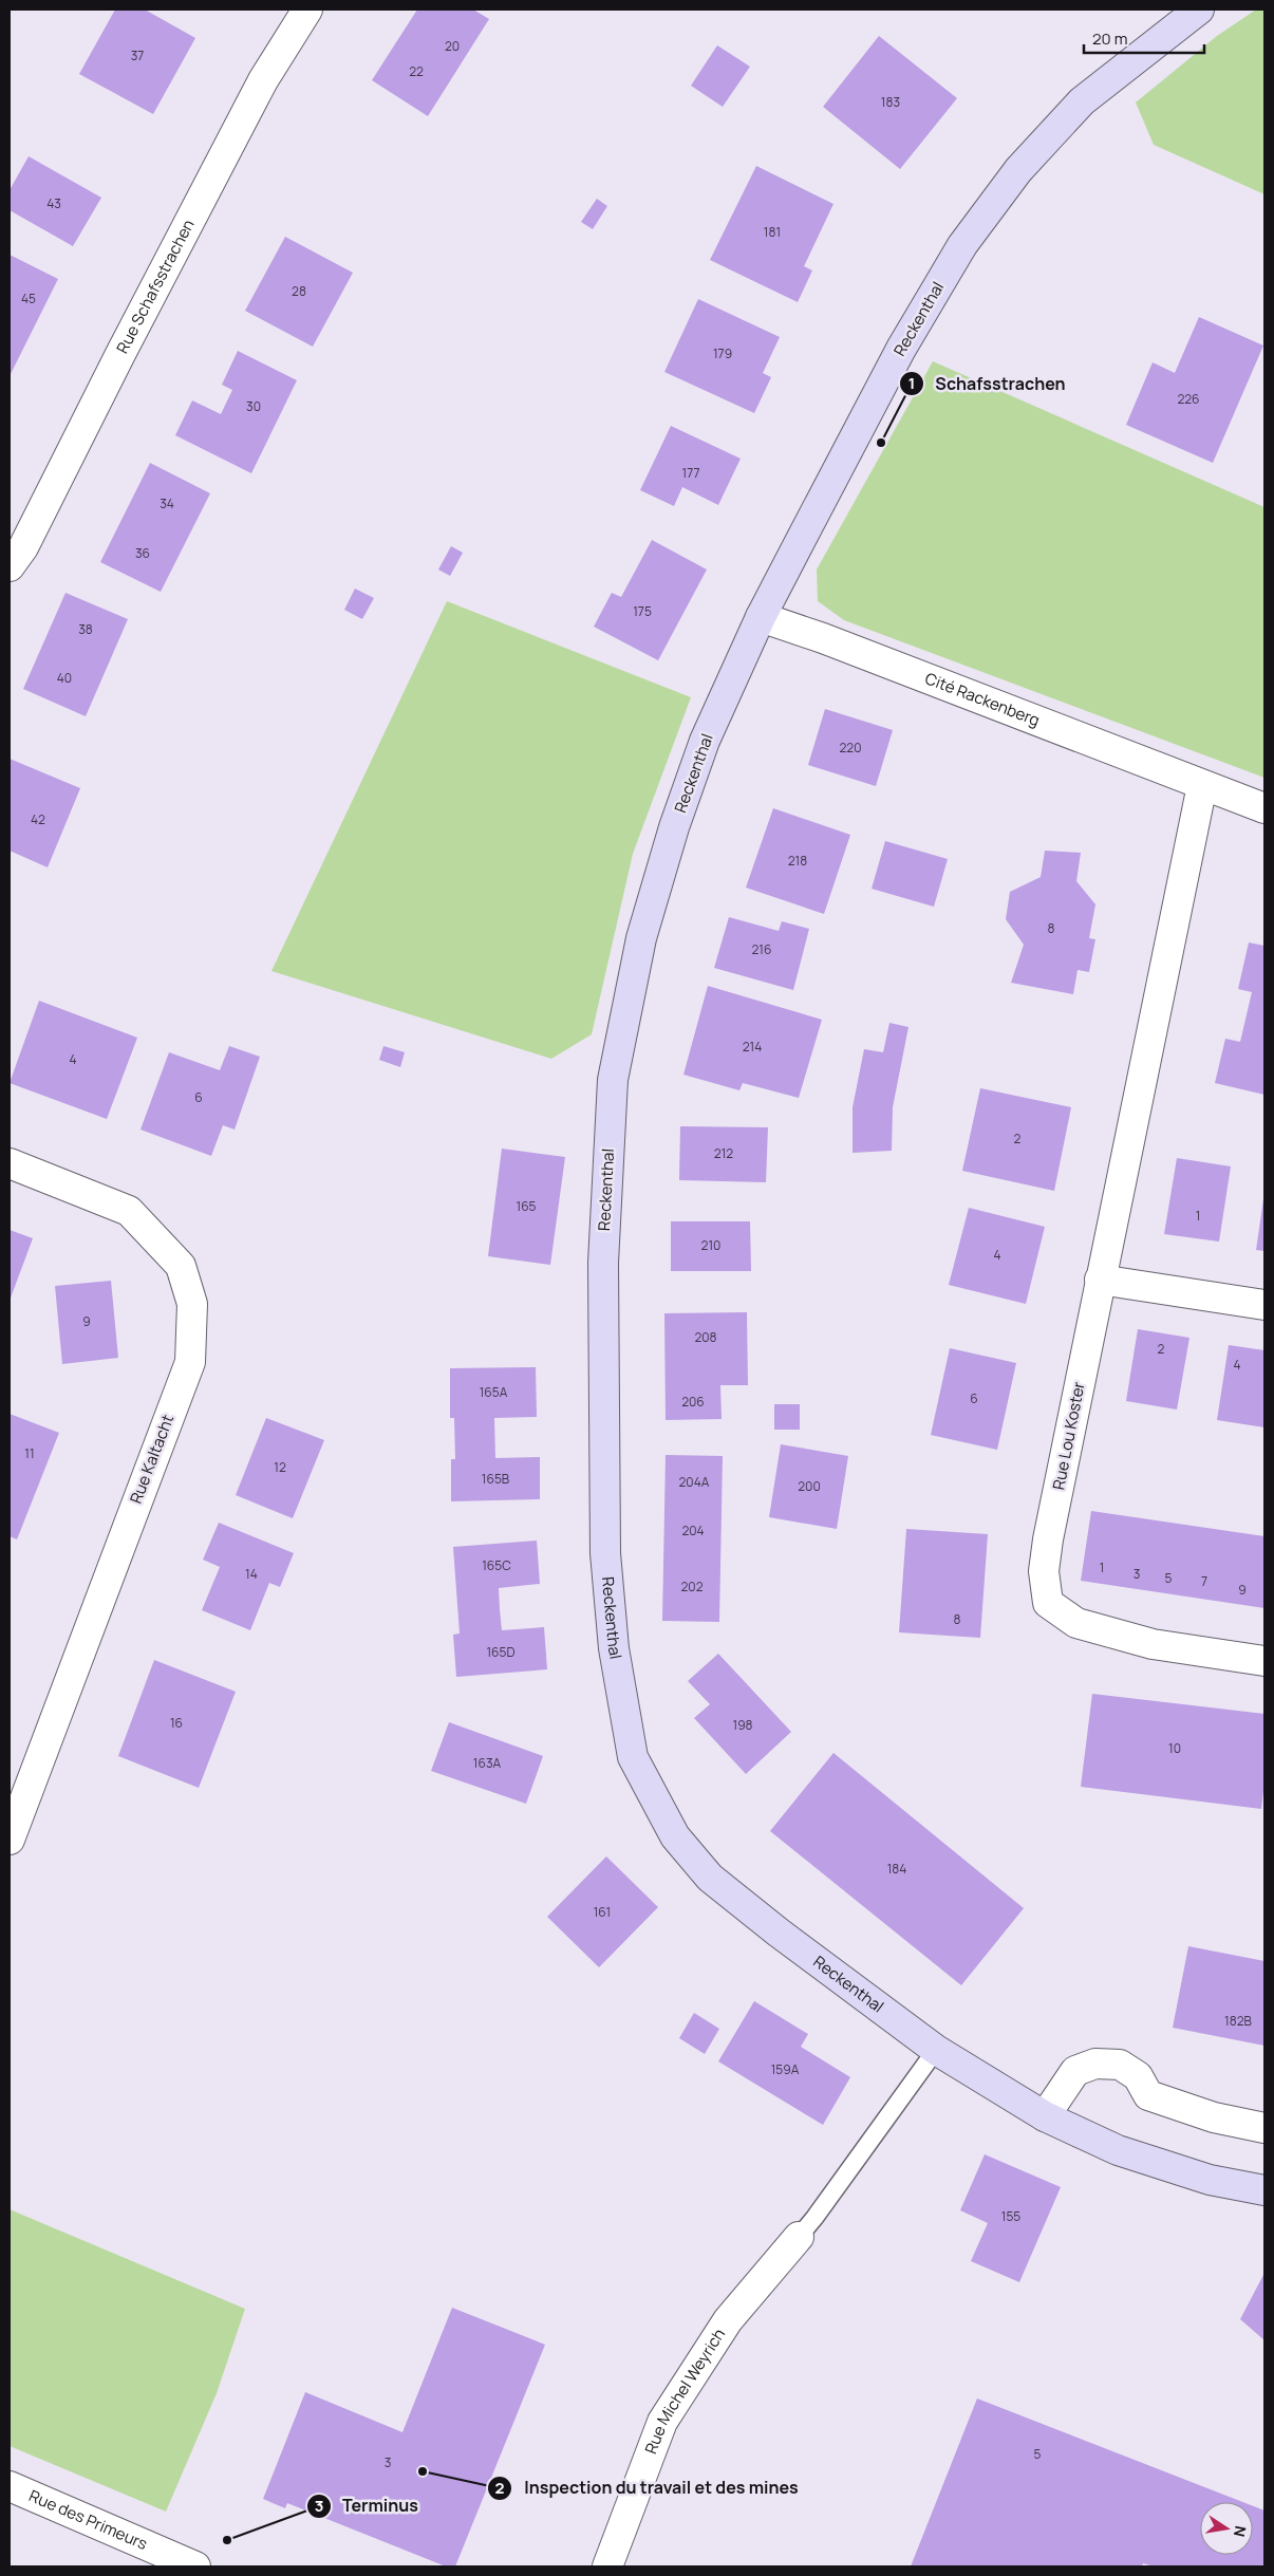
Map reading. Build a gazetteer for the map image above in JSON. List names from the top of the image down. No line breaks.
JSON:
{"streets":{"main road":["Reckenthal"],"street":["Rue Schafsstrachen","Cité Rackenberg","Rue Lou Koster","Rue Kaltacht","Rue Michel Weyrich","Rue des Primeurs"]},"crossings":[["Reckenthal","Cité Rackenberg"],["Cité Rackenberg","Rue Lou Koster"]],"places":["Schafsstrachen","Inspection du travail et des mines","Terminus"],"house_numbers":["20","37","22","183","43","181","28","45","179","226","30","177","34","36","175","38","40","220","42","218","8","216","214","4","6","2","212","165","1","210","4","9","208","2","4","165A","6","206","11","12","165B","204A","200","204","165C","1","14","3","5","7","202","9","8","165D","16","198","10","163A","184","161","182B","159A","155","5","3"],"scale_bar":"20 m","north":"right"}
